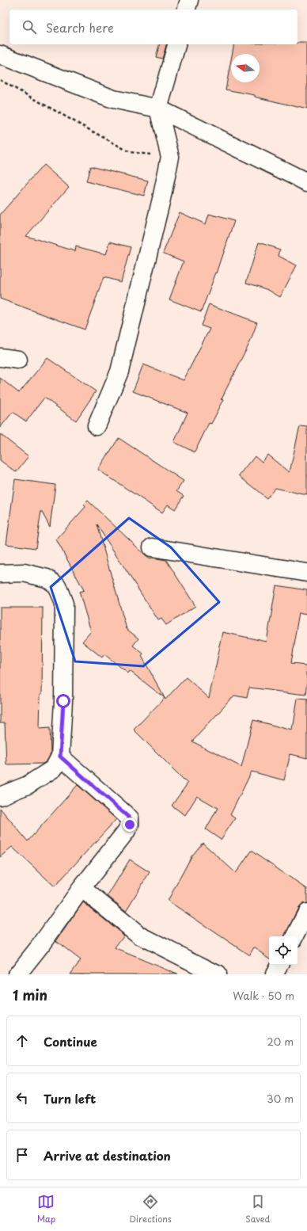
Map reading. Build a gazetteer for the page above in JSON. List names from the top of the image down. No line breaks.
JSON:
{"north":"left","page":{"search":"Search here","heading":["1 min","Walk · 50 m"],"list":[["Continue","20 m"],["Turn left","30 m"],"Arrive at destination"],"nav":["Map","Directions","Saved"]}}
